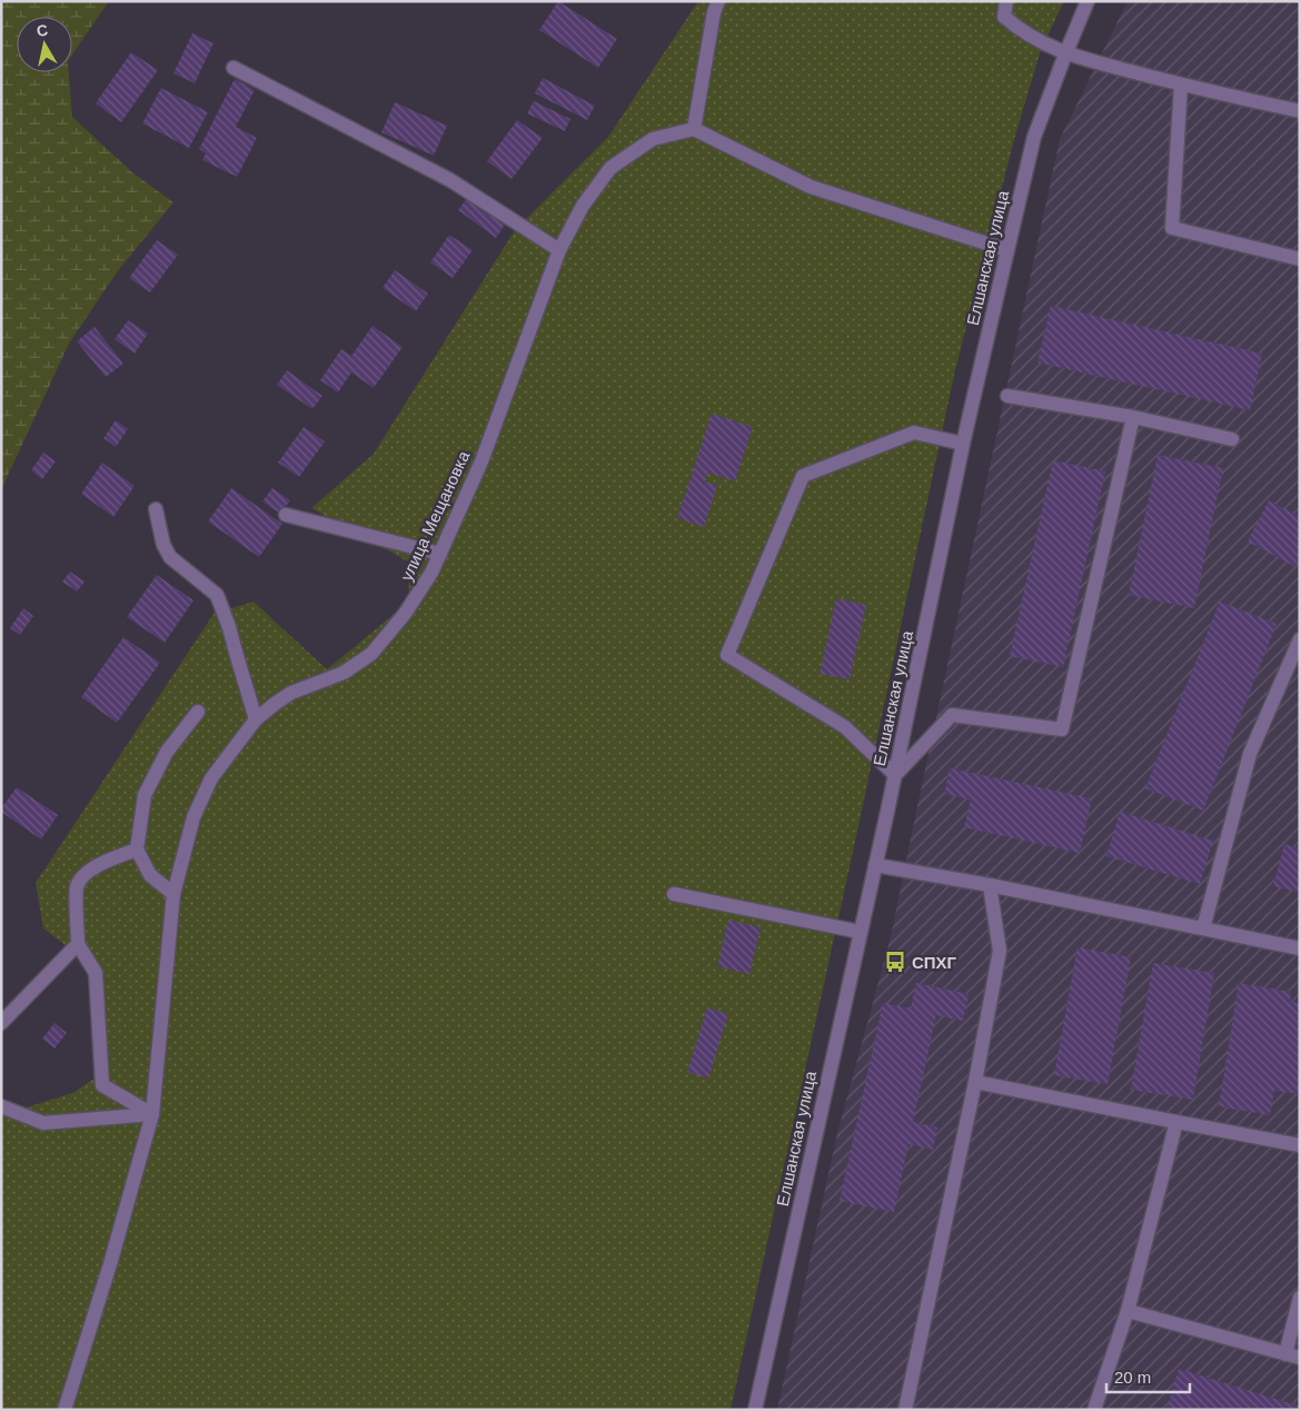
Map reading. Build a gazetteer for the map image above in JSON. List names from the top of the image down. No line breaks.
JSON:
{"streets":{"street":["Елшанская улица","улица Мещановка"]},"places":{"bus stop":["СПХГ"]},"scale_bar":"20 m","north":"top"}
